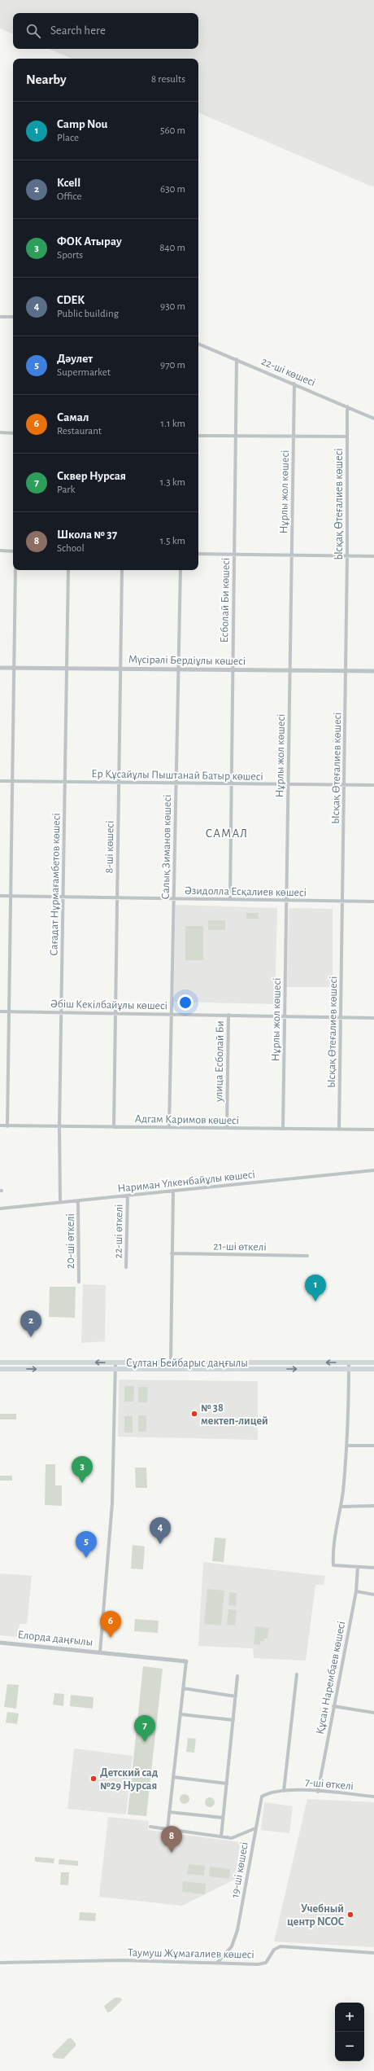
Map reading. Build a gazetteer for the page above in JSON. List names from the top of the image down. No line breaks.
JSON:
{"streets":{"main road":["Сұлтан Бейбарыс даңғылы"],"street":["22-ші көшесі","Нұрлы жол көшесі","Ысқақ Өтеғалиев көшесі","Есболай Би көшесі","Мүсірәлі Бердіұлы көшесі","Ер Құсайұлы Пыштанай Батыр көшесі","8-шi көшесi","Салық Зиманов көшесі","Сағадат Нұрмағамбетов көшесі","Әзидолла Есқалиев көшесі","Әбіш Кекілбайұлы көшесі","улица Есболай Би","Адгам Каримов көшесі","Нариман Үлкенбайұлы көшесі","22-ші өткелі","20-ші өткелі","21-ші өткелі","Елорда даңғылы","Құсан Нарембаев көшесі","7-ші өткелі","19-ші көшесі","Таумуш Жұмағалиев көшесі"]},"crossings":[["22-ші көшесі","Нұрлы жол көшесі"],["22-ші көшесі","Ысқақ Өтеғалиев көшесі"],["22-ші көшесі","Есболай Би көшесі"],["Нұрлы жол көшесі","Мүсірәлі Бердіұлы көшесі"],["Нұрлы жол көшесі","Ер Құсайұлы Пыштанай Батыр көшесі"],["Нұрлы жол көшесі","Әзидолла Есқалиев көшесі"],["Нұрлы жол көшесі","Әбіш Кекілбайұлы көшесі"],["Нұрлы жол көшесі","Адгам Каримов көшесі"],["Ысқақ Өтеғалиев көшесі","Мүсірәлі Бердіұлы көшесі"],["Ысқақ Өтеғалиев көшесі","Ер Құсайұлы Пыштанай Батыр көшесі"],["Ысқақ Өтеғалиев көшесі","Әзидолла Есқалиев көшесі"],["Ысқақ Өтеғалиев көшесі","Әбіш Кекілбайұлы көшесі"],["Ысқақ Өтеғалиев көшесі","Адгам Каримов көшесі"],["Есболай Би көшесі","Мүсірәлі Бердіұлы көшесі"],["Есболай Би көшесі","Ер Құсайұлы Пыштанай Батыр көшесі"],["Есболай Би көшесі","Әзидолла Есқалиев көшесі"],["Мүсірәлі Бердіұлы көшесі","8-шi көшесi"],["Мүсірәлі Бердіұлы көшесі","Салық Зиманов көшесі"],["Мүсірәлі Бердіұлы көшесі","Сағадат Нұрмағамбетов көшесі"],["Ер Құсайұлы Пыштанай Батыр көшесі","8-шi көшесi"],["Ер Құсайұлы Пыштанай Батыр көшесі","Салық Зиманов көшесі"],["Ер Құсайұлы Пыштанай Батыр көшесі","Сағадат Нұрмағамбетов көшесі"],["8-шi көшесi","Әзидолла Есқалиев көшесі"],["8-шi көшесi","Әбіш Кекілбайұлы көшесі"],["8-шi көшесi","Адгам Каримов көшесі"],["Салық Зиманов көшесі","Әзидолла Есқалиев көшесі"],["Салық Зиманов көшесі","Әбіш Кекілбайұлы көшесі"],["Салық Зиманов көшесі","Адгам Каримов көшесі"],["Сағадат Нұрмағамбетов көшесі","Әзидолла Есқалиев көшесі"],["Сағадат Нұрмағамбетов көшесі","Әбіш Кекілбайұлы көшесі"],["Сағадат Нұрмағамбетов көшесі","Адгам Каримов көшесі"],["Сағадат Нұрмағамбетов көшесі","Нариман Үлкенбайұлы көшесі"],["Әбіш Кекілбайұлы көшесі","улица Есболай Би"],["улица Есболай Би","Адгам Каримов көшесі"],["Нариман Үлкенбайұлы көшесі","22-ші өткелі"],["Нариман Үлкенбайұлы көшесі","20-ші өткелі"],["Құсан Нарембаев көшесі","7-ші өткелі"],["7-ші өткелі","19-ші көшесі"],["19-ші көшесі","Таумуш Жұмағалиев көшесі"]],"districts":["САМАЛ"],"places":["№ 38 мектеп-лицей","Детский сад №29 Нурсая","Учебный центр NCOC"],"page":{"search":"Search here","heading":["Nearby","8 results"],"list":[{"mark":"1","name":"Camp Nou","note":"Place","value":"560 m"},{"mark":"2","name":"Kcell","note":"Office","value":"630 m"},{"mark":"3","name":"ФОК Атырау","note":"Sports","value":"840 m"},{"mark":"4","name":"CDEK","note":"Public building","value":"930 m"},{"mark":"5","name":"Дәулет","note":"Supermarket","value":"970 m"},{"mark":"6","name":"Самал","note":"Restaurant","value":"1.1 km"},{"mark":"7","name":"Сквер Нурсая","note":"Park","value":"1.3 km"},{"mark":"8","name":"Школа № 37","note":"School","value":"1.5 km"}],"pins":["1","2","3","4","5","6","7","8"],"map_buttons":["+","−"]}}
